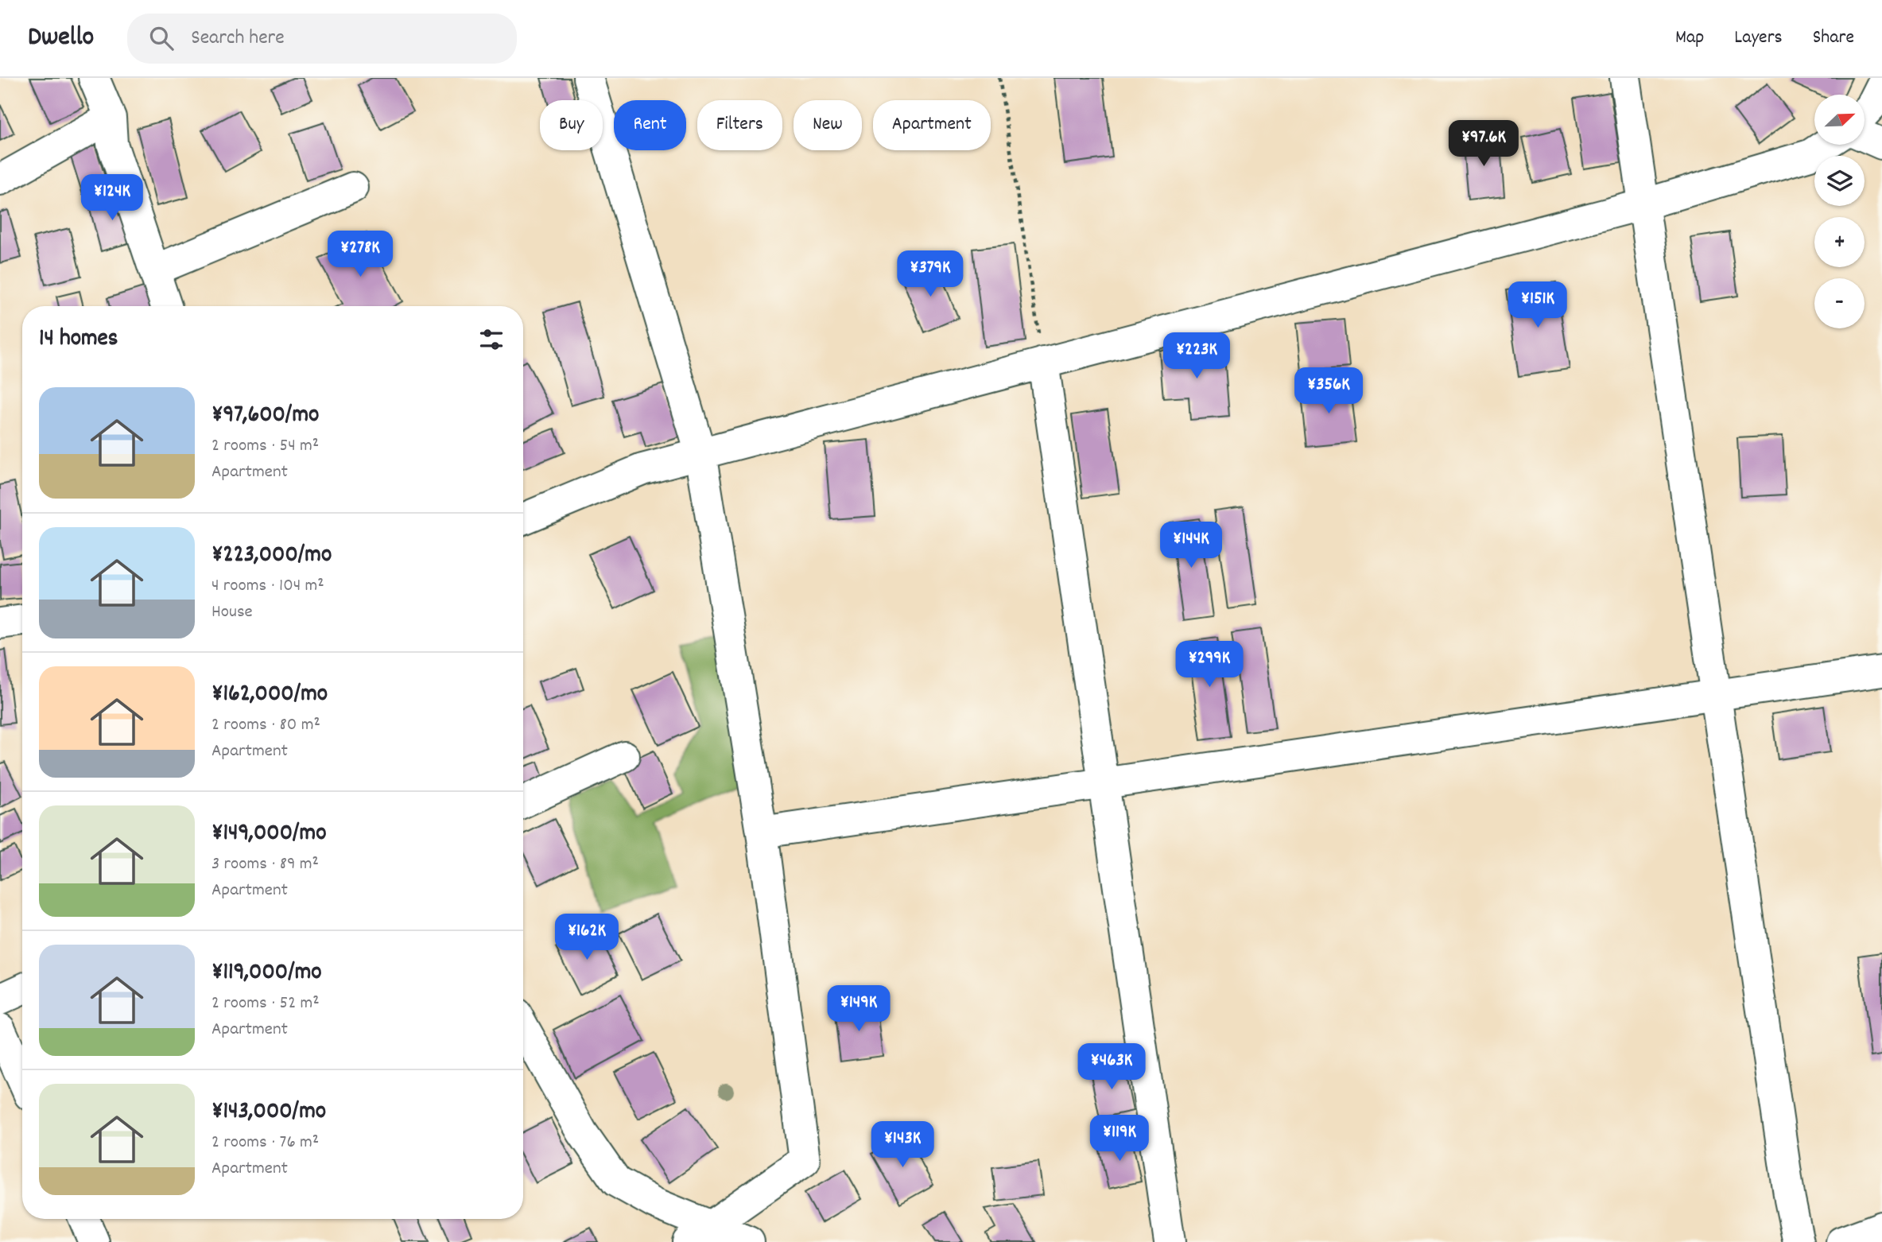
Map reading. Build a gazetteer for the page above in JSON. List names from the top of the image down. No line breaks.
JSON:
{"north":"top right","page":{"header":"Dwello","search":"Search here","nav":["Map","Layers","Share"],"map_buttons":["+","−"],"chip":["Buy","Rent","Filters","New","Apartment"],"price":["¥97.6K","¥124K","¥278K","¥379K","¥151K","¥223K","¥356K","¥144K","¥299K","¥162K","¥149K","¥463K","¥119K","¥143K"],"heading":"14 homes","list":[{"name":"¥97,600/mo","note":"2 rooms · 54 m² · Apartment"},{"name":"¥223,000/mo","note":"4 rooms · 104 m² · House"},{"name":"¥162,000/mo","note":"2 rooms · 80 m² · Apartment"},{"name":"¥149,000/mo","note":"3 rooms · 89 m² · Apartment"},{"name":"¥119,000/mo","note":"2 rooms · 52 m² · Apartment"},{"name":"¥143,000/mo","note":"2 rooms · 76 m² · Apartment"}]}}
